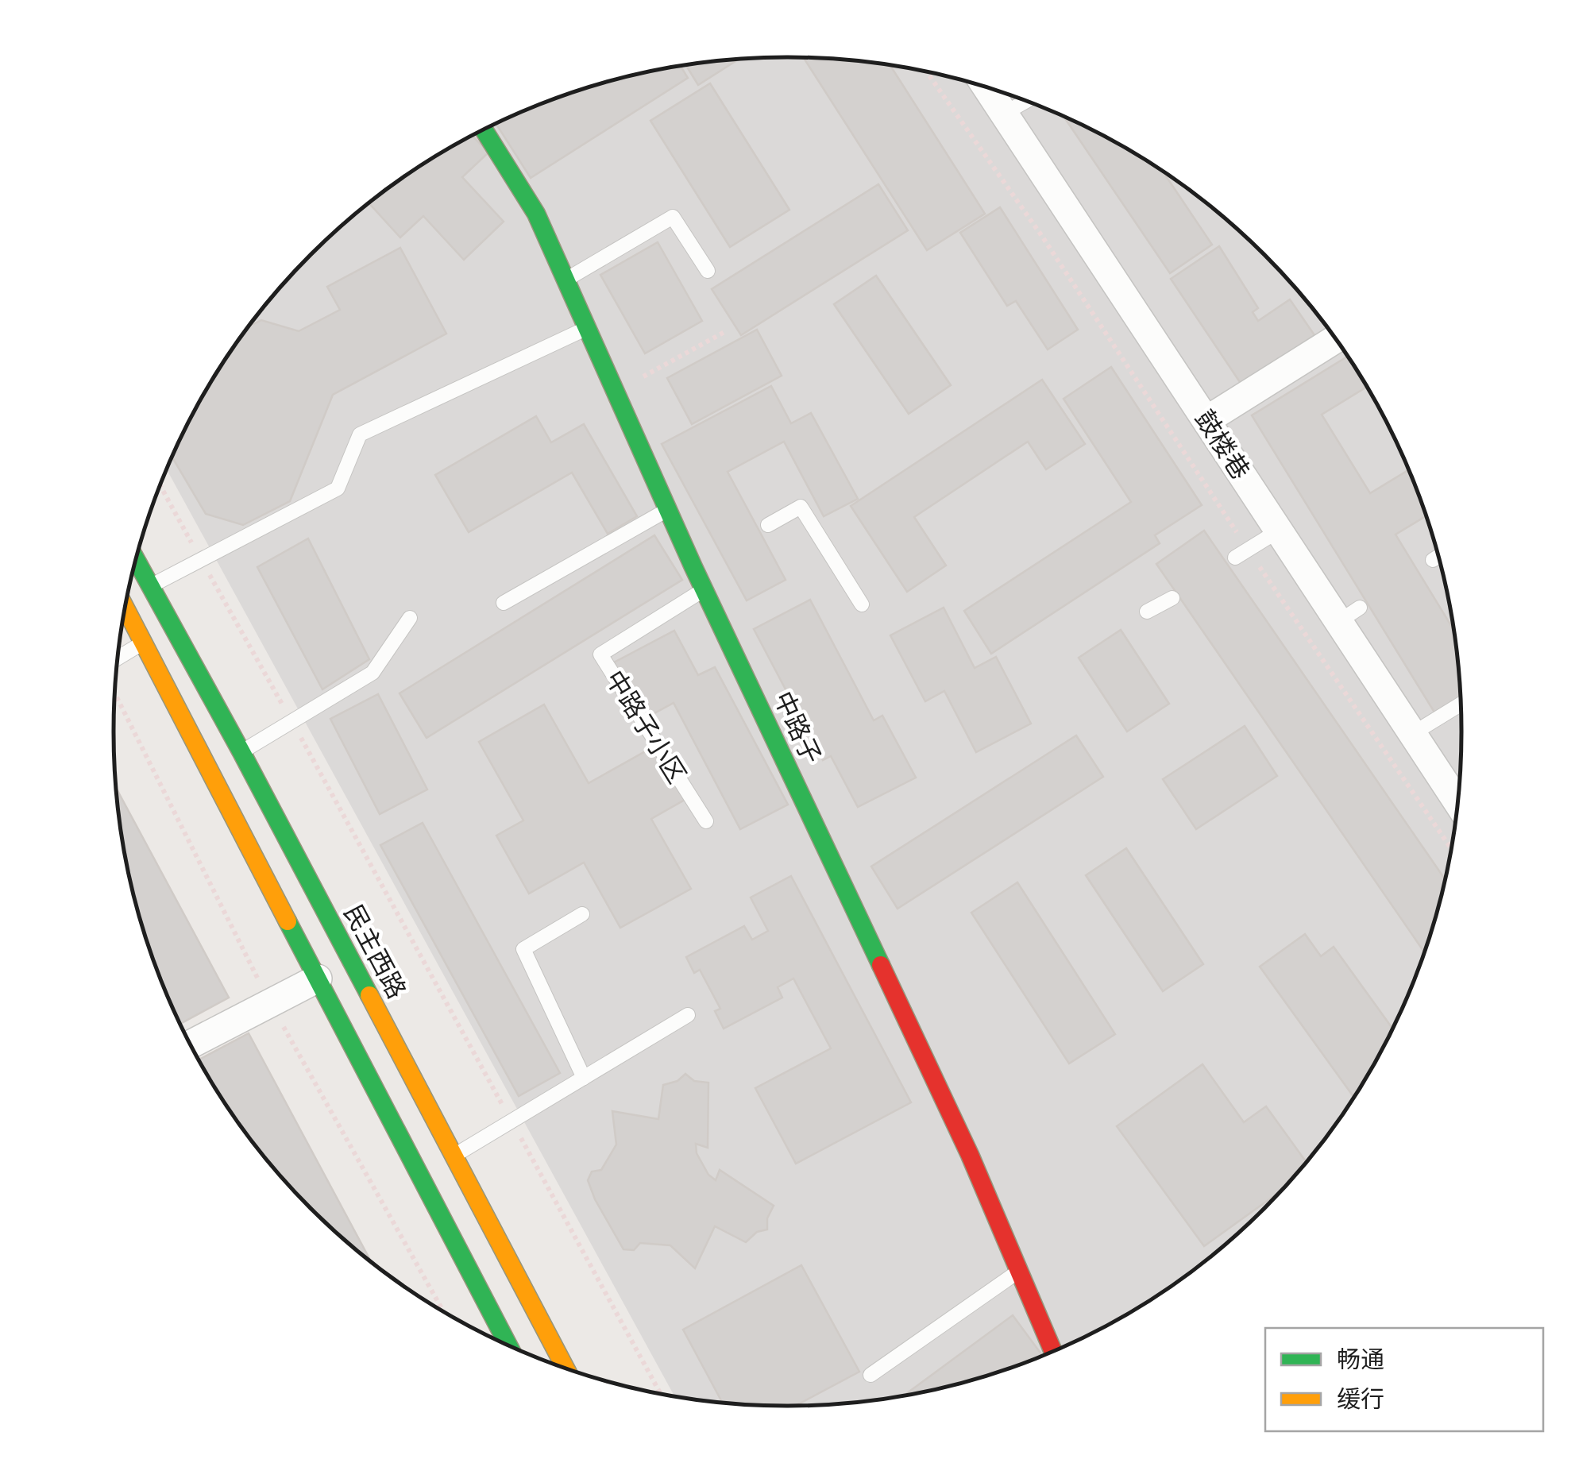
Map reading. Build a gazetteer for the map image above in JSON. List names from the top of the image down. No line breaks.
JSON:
{"streets":{"main road":["中路子","民主西路"],"street":["鼓楼巷"],"lane":["中路子小区"]},"crossings":[["中路子小区","中路子"]],"legend":["畅通","缓行"]}
